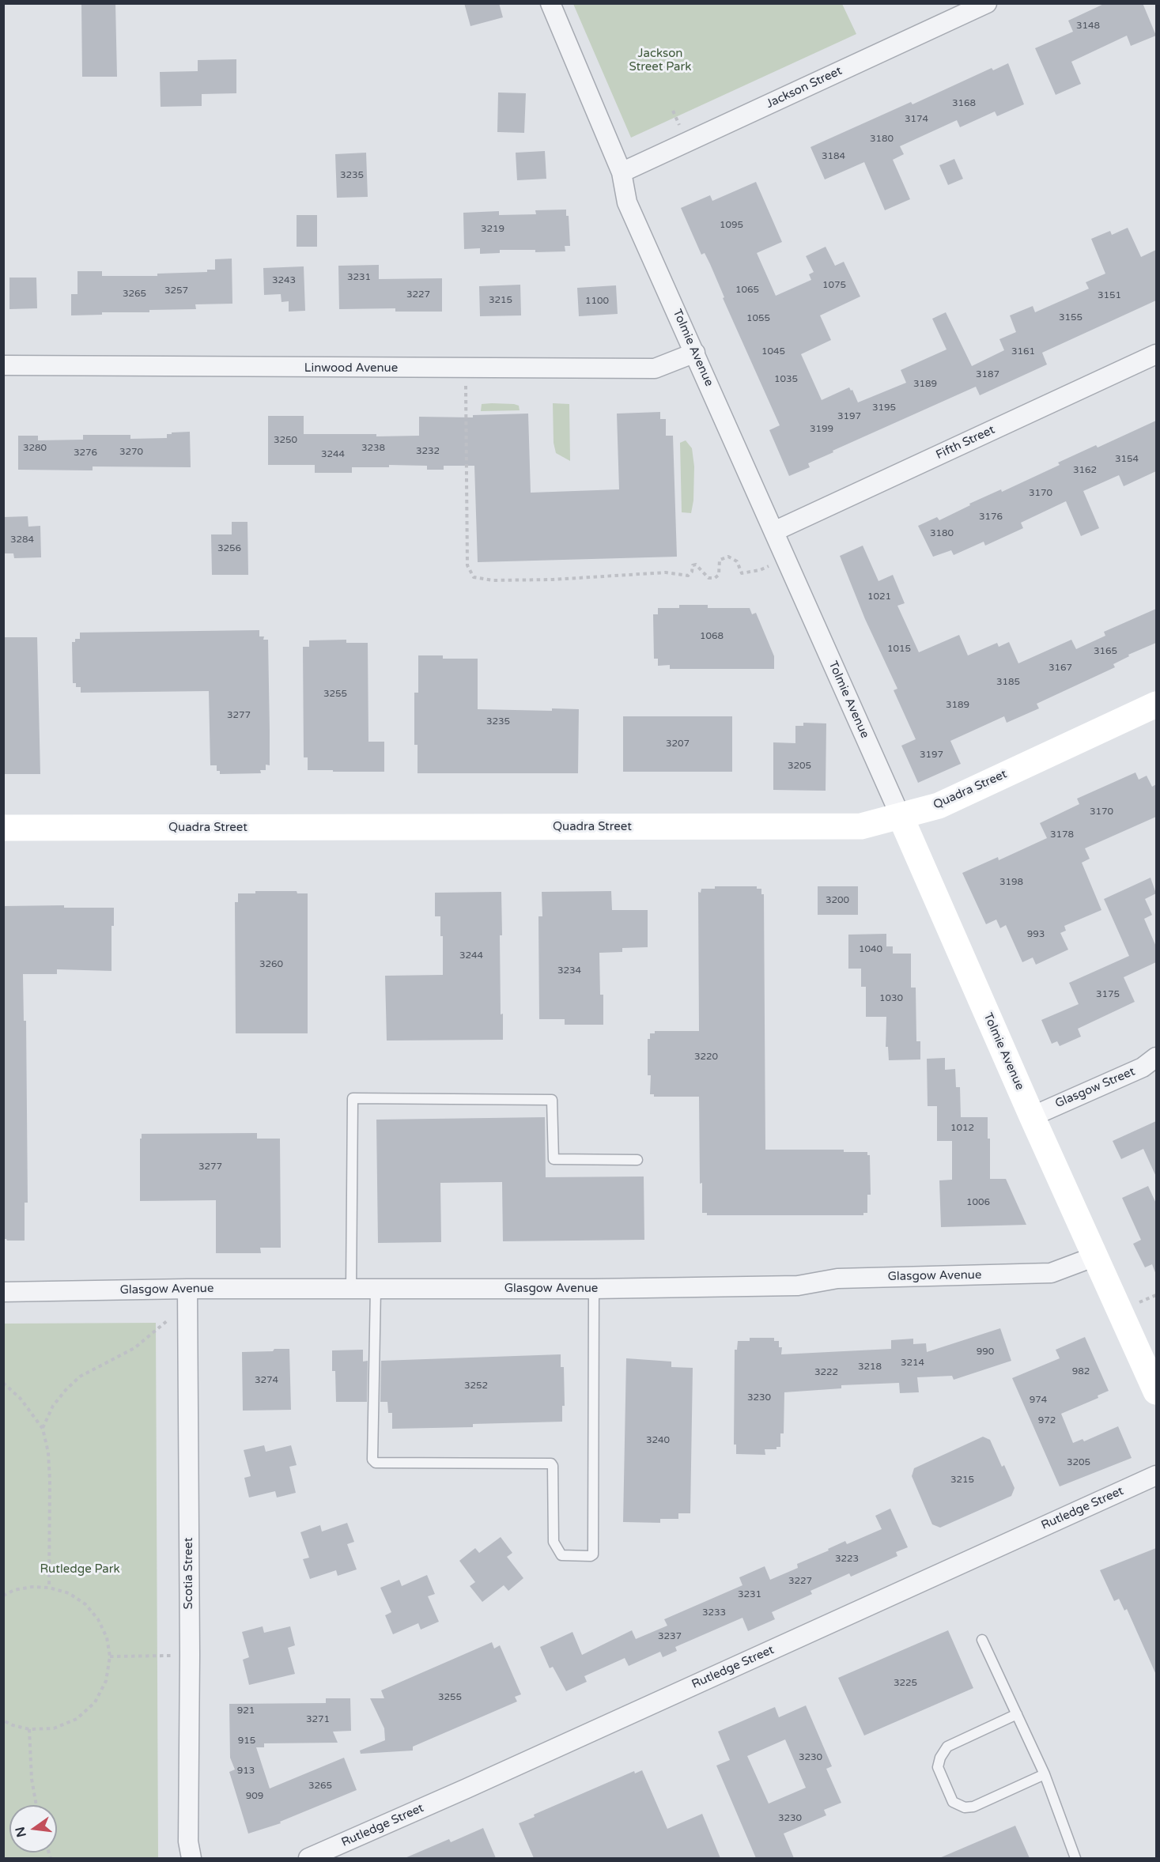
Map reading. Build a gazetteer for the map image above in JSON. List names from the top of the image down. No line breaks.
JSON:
{"streets":{"main road":["Tolmie Avenue","Quadra Street"],"street":["Jackson Street","Linwood Avenue","Fifth Street","Glasgow Street","Glasgow Avenue","Rutledge Street","Scotia Street"]},"crossings":[["Jackson Street","Tolmie Avenue"],["Tolmie Avenue","Linwood Avenue"],["Tolmie Avenue","Fifth Street"],["Tolmie Avenue","Quadra Street"],["Tolmie Avenue","Glasgow Street"],["Tolmie Avenue","Glasgow Avenue"],["Glasgow Avenue","Scotia Street"]],"parks":["Jackson Street Park","Rutledge Park"],"house_numbers":["3148","3168","3174","3180","3184","3235","1095","3219","3231","3243","1075","1065","3257","3265","3227","3151","3215","1100","3155","1055","1045","3161","3187","1035","3189","3195","3197","3199","3250","3280","3238","3232","3270","3276","3244","3154","3162","3170","3176","3180","3284","3256","1021","1068","1015","3165","3167","3185","3255","3189","3277","3235","3207","3197","3205","3170","3178","3198","3200","993","1040","3244","3260","3234","3175","1030","3220","1012","3277","1006","990","3214","3218","982","3222","3274","3252","3230","974","972","3240","3205","3215","3223","3227","3231","3233","3237","3225","3255","921","3271","915","3230","913","3265","909","3230"],"north":"left"}
